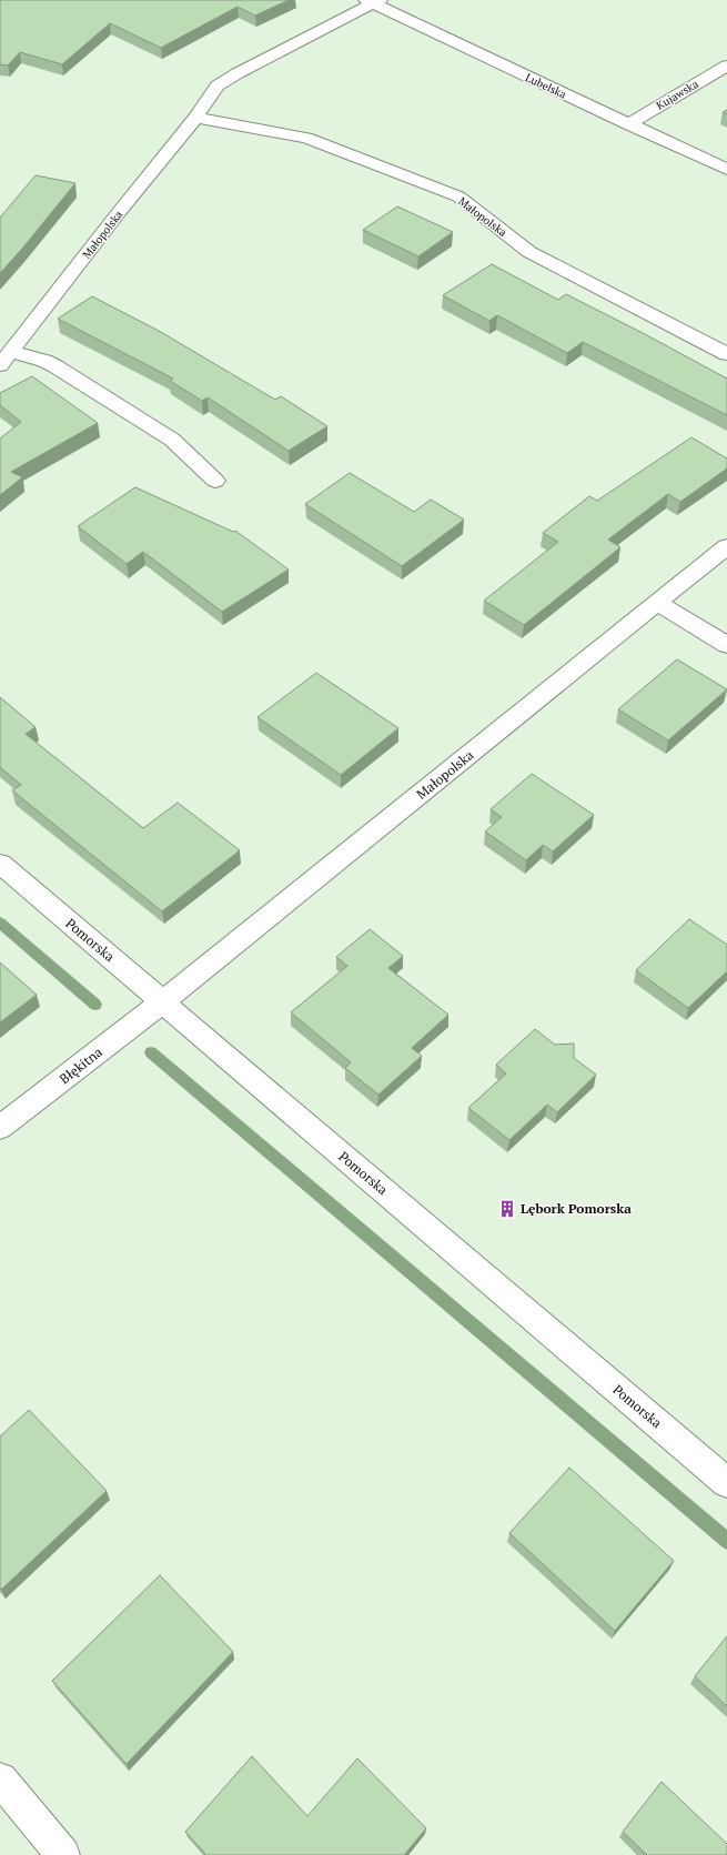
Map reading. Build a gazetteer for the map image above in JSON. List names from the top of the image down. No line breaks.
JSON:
{"streets":{"street":["Lubelska","Kujawska","Małopolska","Pomorska","Błękitna"]},"crossings":[["Lubelska","Kujawska"],["Lubelska","Małopolska"],["Małopolska","Pomorska"],["Małopolska","Błękitna"],["Pomorska","Błękitna"]],"places":{"building":["Lębork Pomorska"]}}
